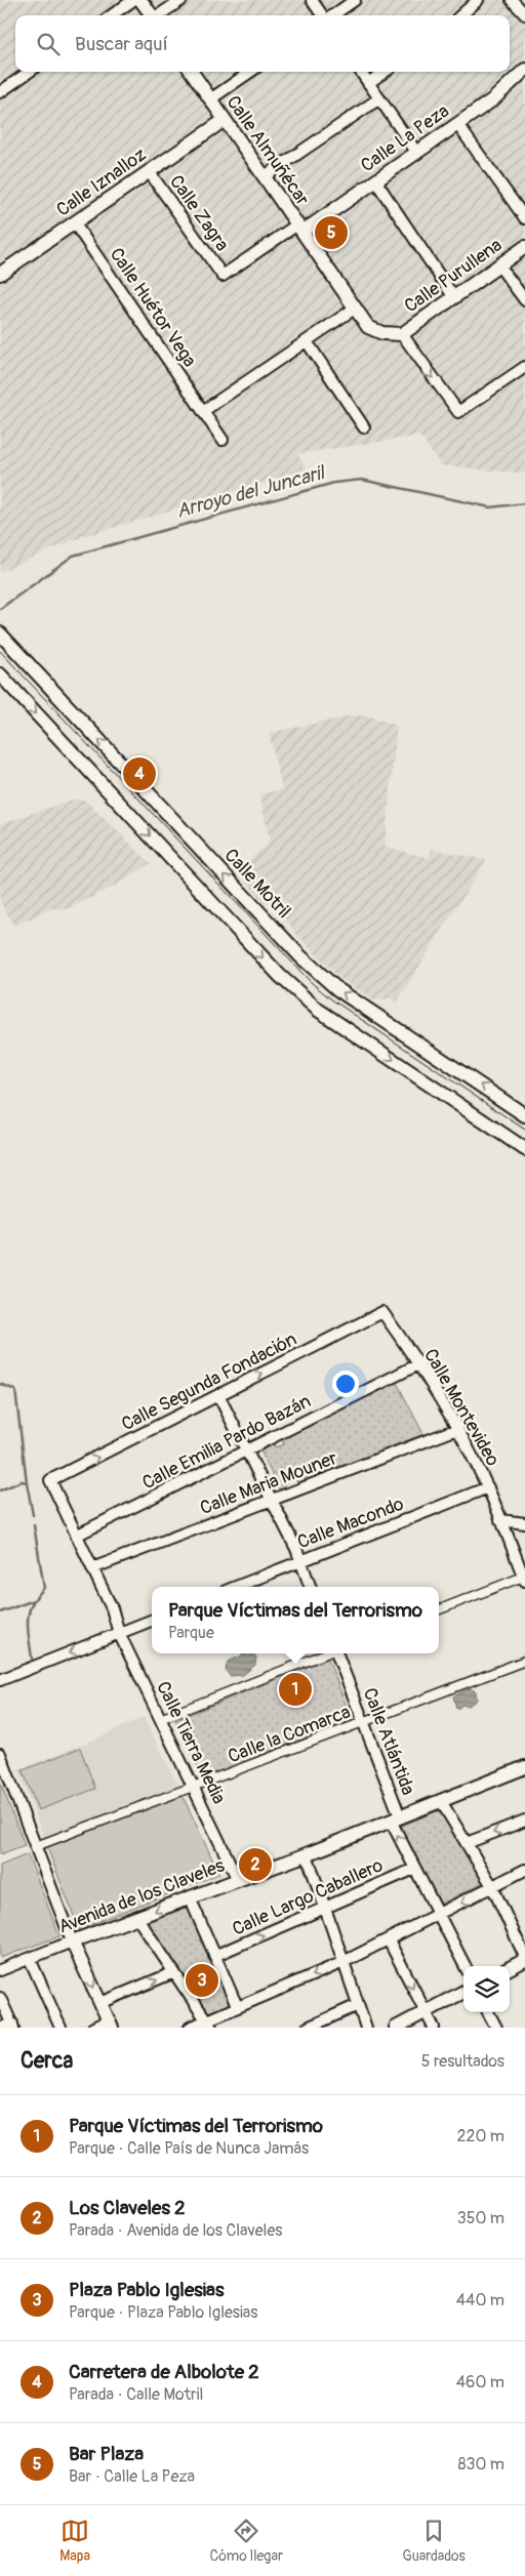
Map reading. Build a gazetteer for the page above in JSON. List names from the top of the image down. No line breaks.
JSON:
{"streets":{"street":["Calle La Peza","Calle Almuñécar","Calle Iznalloz","Calle Zagra","Calle Purullena","Calle Huétor Vega","Calle Motril","Calle Segunda Fondación","Calle Montevideo","Calle Emilia Pardo Bazán","Calle Maria Mouner","Calle Macondo","Calle la Comarca","Calle Atlántida","Calle Tierra Media","Avenida de los Claveles","Calle Largo Caballero"]},"crossings":[["Calle La Peza","Calle Almuñécar"],["Calle La Peza","Calle Zagra"],["Calle Almuñécar","Calle Iznalloz"],["Calle Almuñécar","Calle Zagra"],["Calle Almuñécar","Calle Purullena"],["Calle Iznalloz","Calle Zagra"],["Calle Iznalloz","Calle Huétor Vega"],["Calle Segunda Fondación","Calle Montevideo"],["Calle Segunda Fondación","Calle Tierra Media"],["Calle Montevideo","Calle Emilia Pardo Bazán"],["Calle Montevideo","Calle Maria Mouner"],["Calle Montevideo","Calle Macondo"],["Calle Emilia Pardo Bazán","Calle Tierra Media"],["Calle Maria Mouner","Calle Tierra Media"],["Calle la Comarca","Calle Atlántida"],["Calle la Comarca","Calle Tierra Media"],["Calle Atlántida","Avenida de los Claveles"],["Calle Atlántida","Calle Largo Caballero"],["Calle Tierra Media","Avenida de los Claveles"]],"one_way":["Calle Segunda Fondación"],"water":["Arroyo del Juncaril"],"page":{"search":"Buscar aquí","pins":["5","4","1","2","3"],"popup":["Parque Víctimas del Terrorismo","Parque"],"heading":["Cerca","5 resultados"],"list":[{"mark":"1","name":"Parque Víctimas del Terrorismo","note":"Parque · Calle País de Nunca Jamás","value":"220 m"},{"mark":"2","name":"Los Claveles 2","note":"Parada · Avenida de los Claveles","value":"350 m"},{"mark":"3","name":"Plaza Pablo Iglesias","note":"Parque · Plaza Pablo Iglesias","value":"440 m"},{"mark":"4","name":"Carretera de Albolote 2","note":"Parada · Calle Motril","value":"460 m"},{"mark":"5","name":"Bar Plaza","note":"Bar · Calle La Peza","value":"830 m"}],"nav":["Mapa","Cómo llegar","Guardados"]}}
